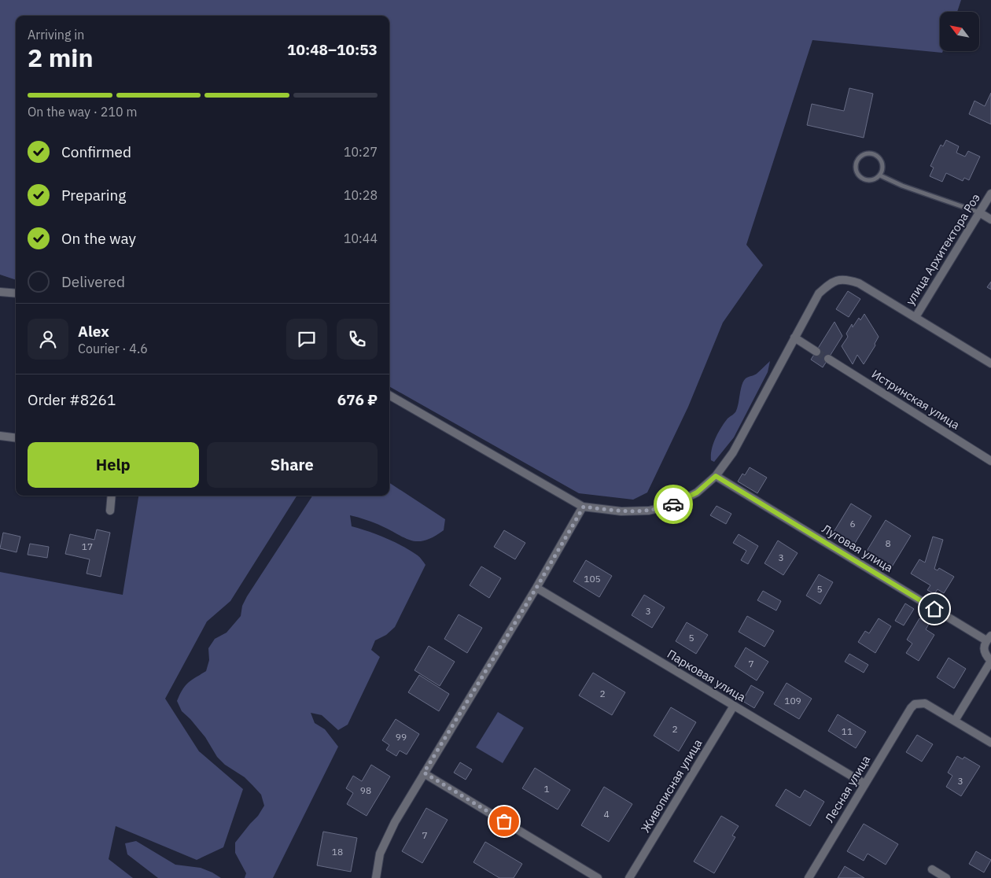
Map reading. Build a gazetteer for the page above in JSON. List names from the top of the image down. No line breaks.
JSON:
{"streets":{"street":["улица Архитектора Роэ","Истринская улица","Луговая улица","Парковая улица","Живописная улица","Лесная улица"]},"crossings":[["Парковая улица","Живописная улица"],["Парковая улица","Лесная улица"]],"house_numbers":["6","8","17","3","105","5","3","5","7","2","109","2","11","99","3","1","98","4","7","18"],"north":"top left","page":{"heading":["2 min","Arriving in","10:48–10:53"],"panel":["Alex","Courier · 4.6","Order #8261","676 ₽"],"bar":"On the way · 210 m","list":[["Confirmed","10:27"],["Preparing","10:28"],["On the way","10:44"],"Delivered"],"buttons":["Help","Share"]}}
